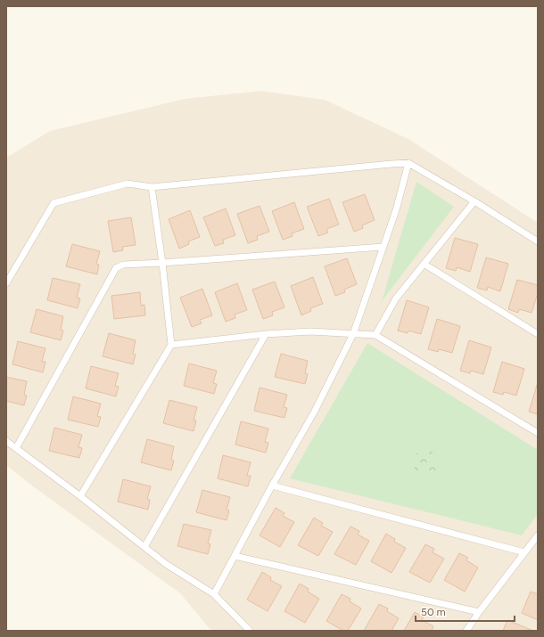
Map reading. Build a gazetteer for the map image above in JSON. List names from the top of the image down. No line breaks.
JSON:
{"scale_bar":"50 m"}
